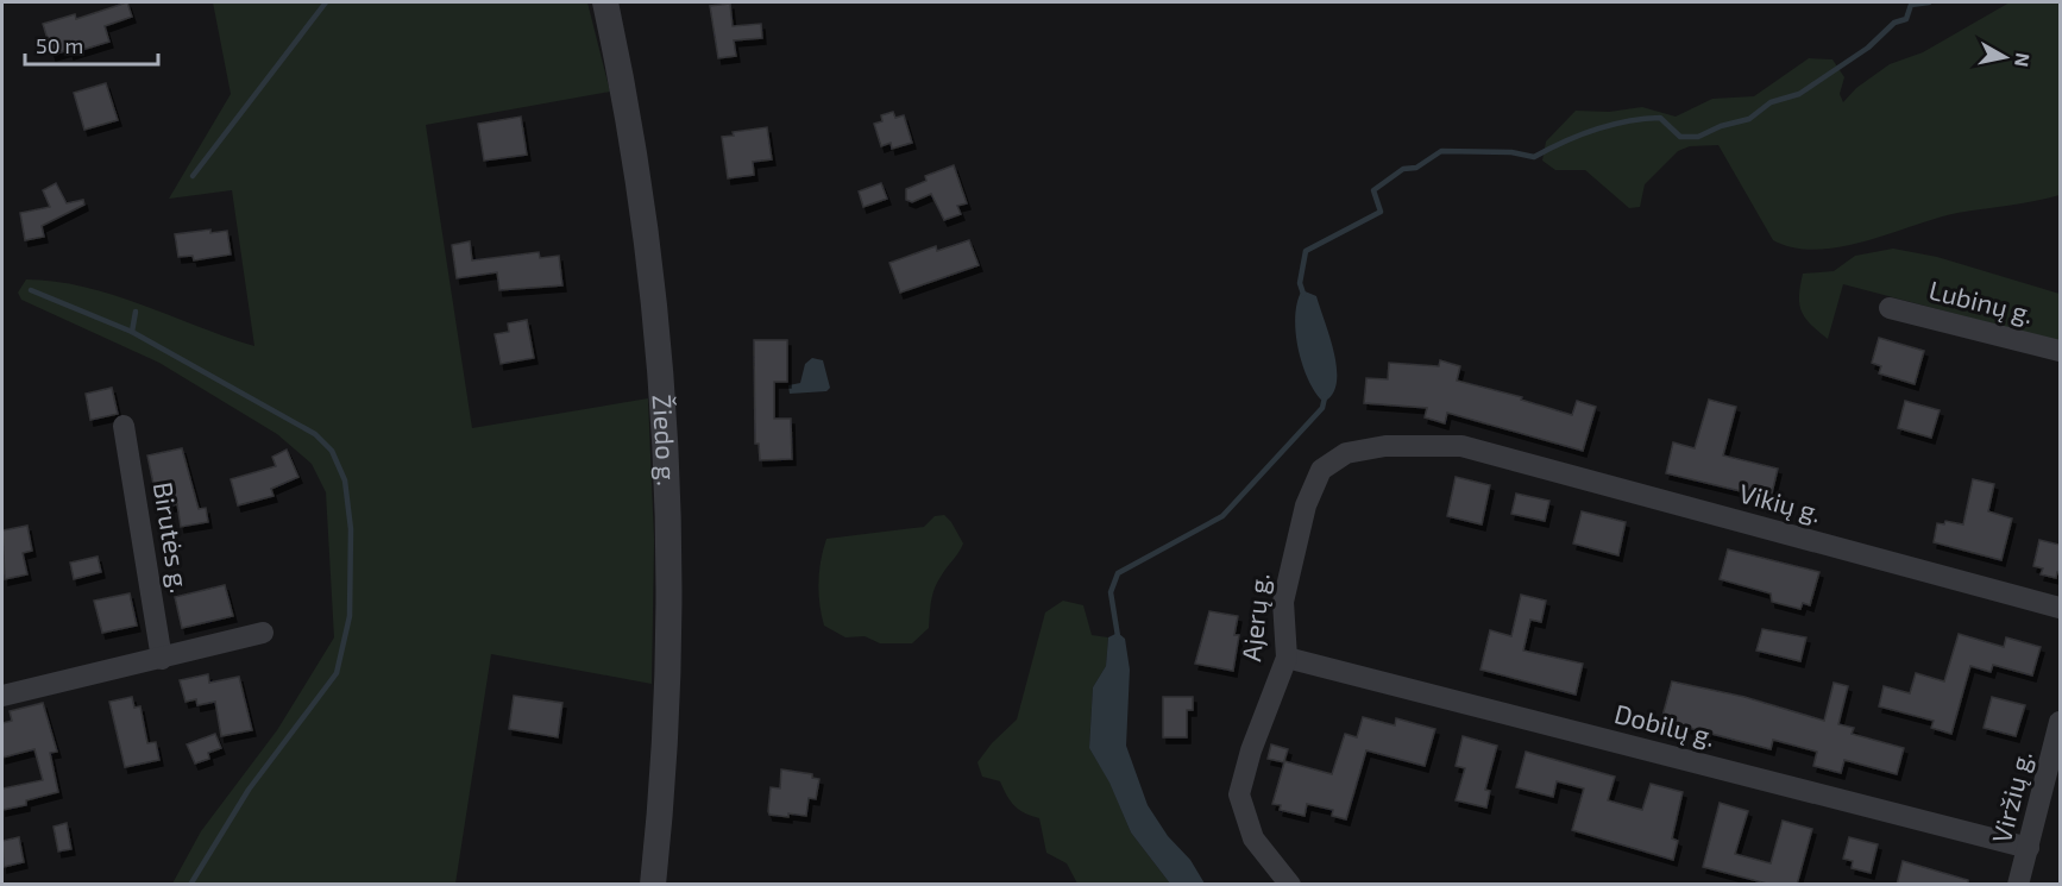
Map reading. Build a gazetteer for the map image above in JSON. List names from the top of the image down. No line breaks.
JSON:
{"streets":{"street":["Lubinų g.","Žiedo g.","Vikių g.","Birutės g.","Ajerų g.","Dobilų g.","Viržių g."]},"crossings":[["Vikių g.","Ajerų g."],["Ajerų g.","Dobilų g."],["Dobilų g.","Viržių g."]],"scale_bar":"50 m","north":"right"}
